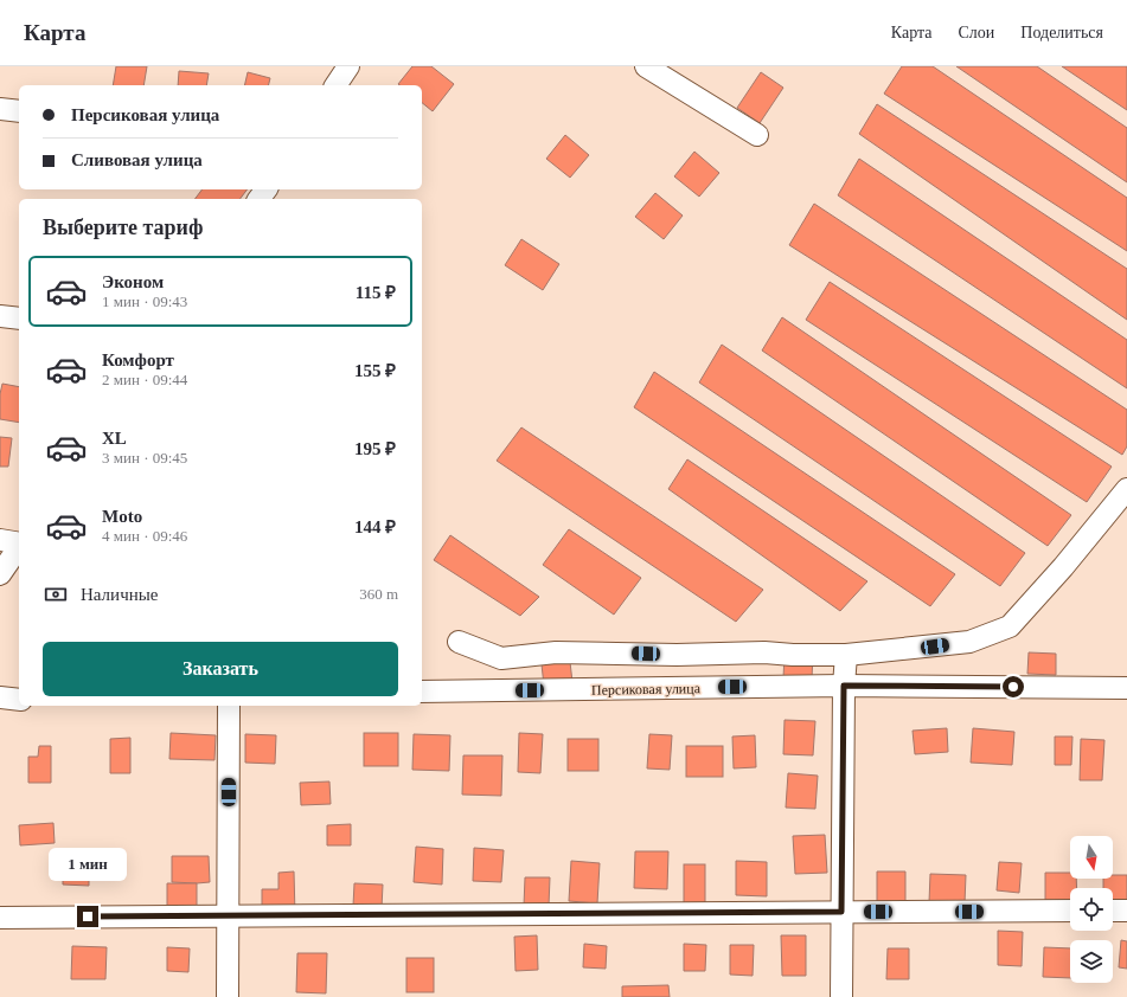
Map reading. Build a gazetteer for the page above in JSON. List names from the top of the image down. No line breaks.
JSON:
{"streets":{"street":["Персиковая улица"]},"north":"bottom","page":{"header":"Карта","nav":["Карта","Слои","Поделиться"],"banner":["Персиковая улица","Сливовая улица"],"heading":"Выберите тариф","list":[{"name":"Эконом","note":"1 мин · 09:43","value":"115 ₽"},{"name":"Комфорт","note":"2 мин · 09:44","value":"155 ₽"},{"name":"XL","note":"3 мин · 09:45","value":"195 ₽"},{"name":"Moto","note":"4 мин · 09:46","value":"144 ₽"}],"pay":["Наличные","360 m"],"buttons":"Заказать","bubble":"1 мин"}}
